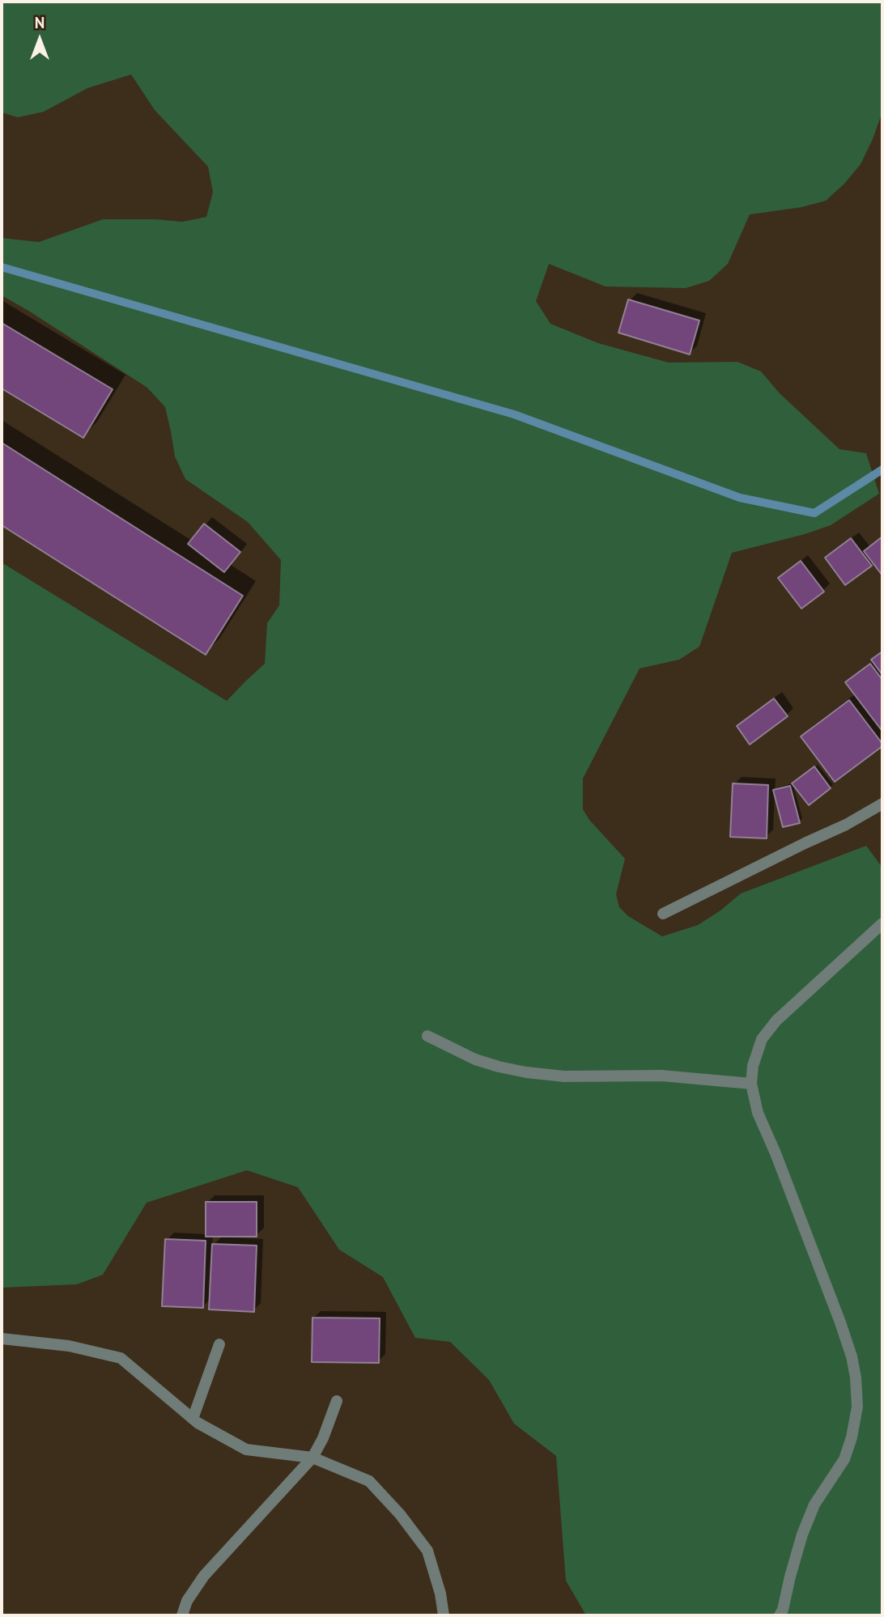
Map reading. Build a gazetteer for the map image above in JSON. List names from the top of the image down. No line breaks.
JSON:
{"north":"top"}
